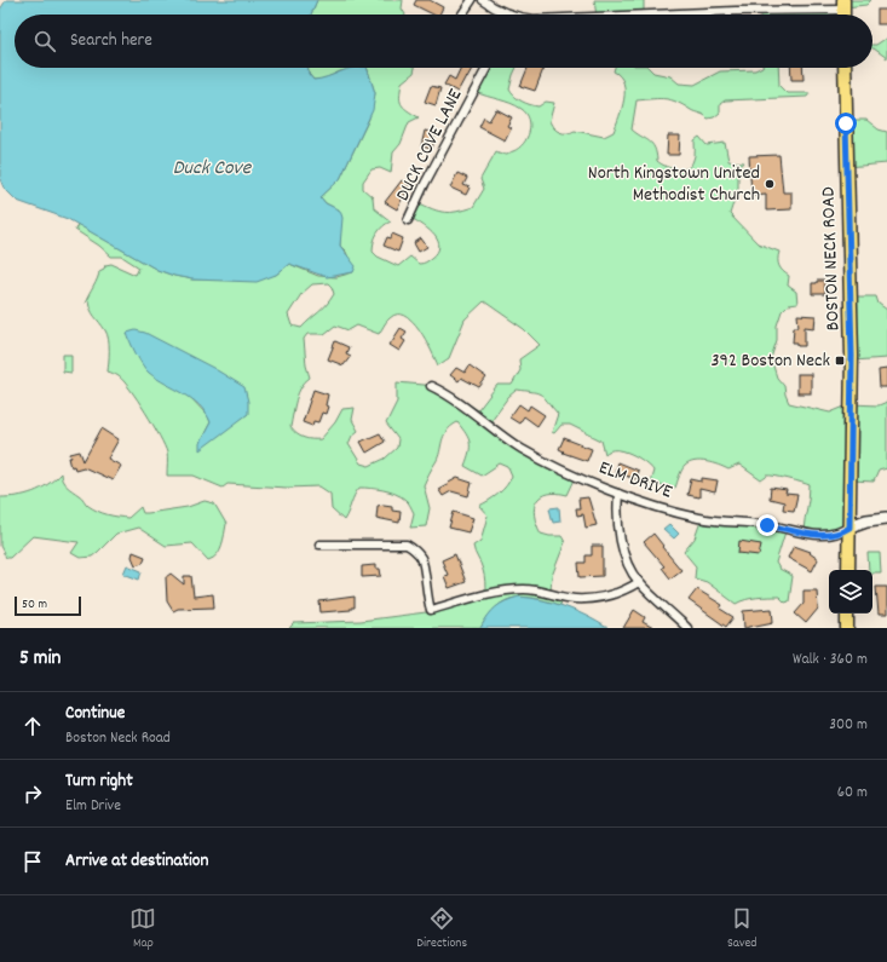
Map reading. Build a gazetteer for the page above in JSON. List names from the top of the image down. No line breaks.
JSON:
{"streets":{"main road":["BOSTON NECK ROAD"],"street":["DUCK COVE LANE","ELM DRIVE"]},"crossings":[["BOSTON NECK ROAD","ELM DRIVE"]],"water":["Duck Cove"],"places":{"other":["North Kingstown United Methodist Church"],"transit":["392 Boston Neck"]},"scale_bar":"50 m","page":{"search":"Search here","scale":"50 m","heading":["5 min","Walk · 360 m"],"list":[["Continue","Boston Neck Road","300 m"],["Turn right","Elm Drive","60 m"],"Arrive at destination"],"nav":["Map","Directions","Saved"]}}
